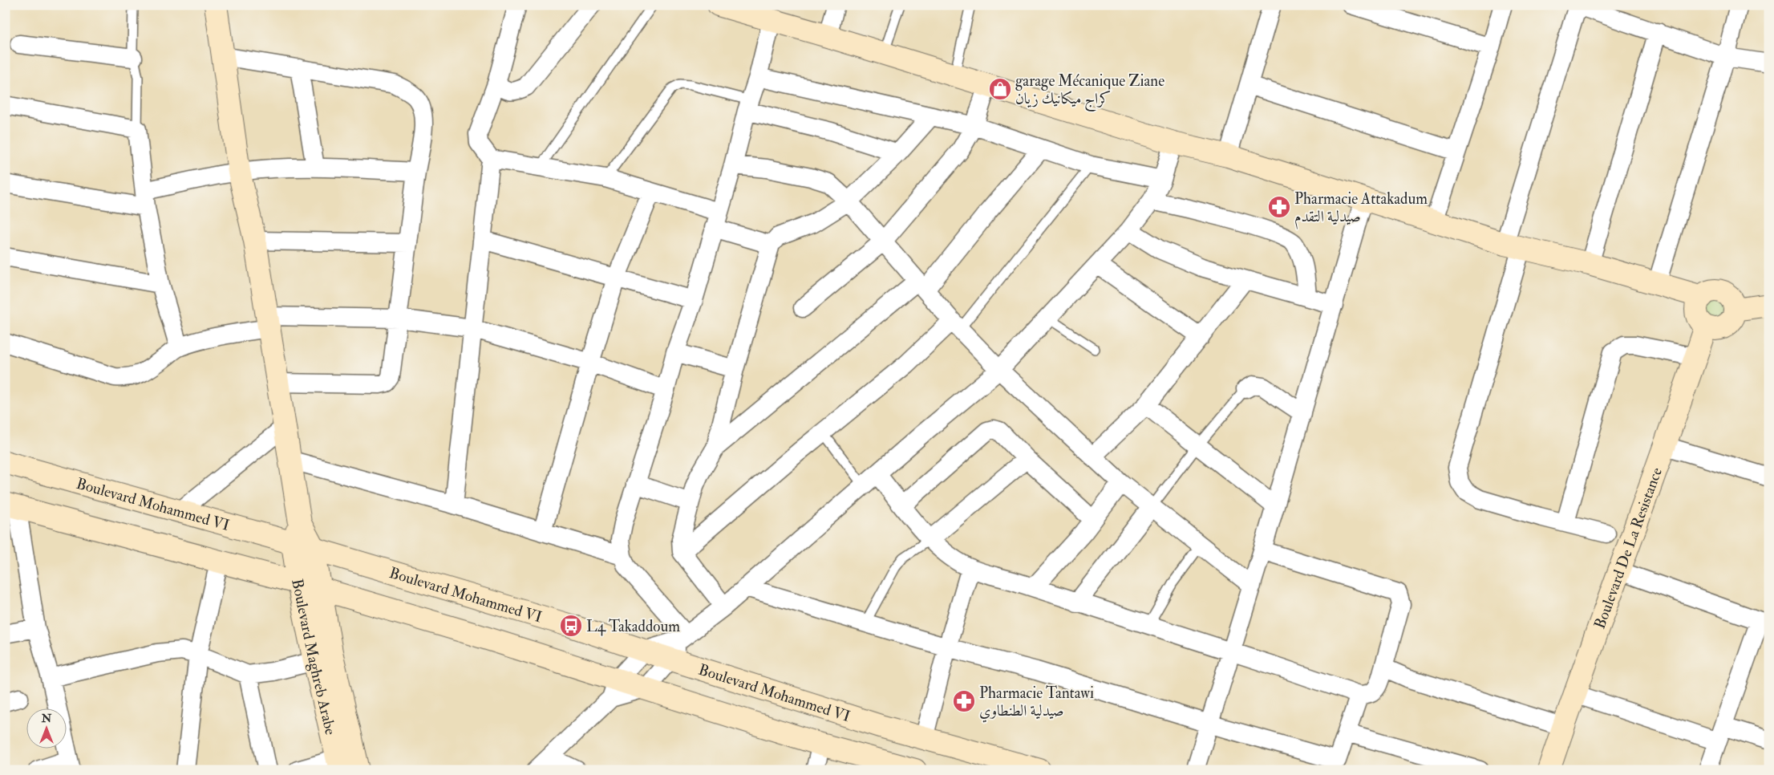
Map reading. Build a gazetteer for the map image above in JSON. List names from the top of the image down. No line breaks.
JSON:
{"streets":{"street":["Boulevard Mohammed VI","Boulevard De La Resistance","Boulevard Maghreb Arabe"]},"crossings":[["Boulevard Mohammed VI","Boulevard Maghreb Arabe"]],"places":{"shop":["garage Mécanique Ziane كراج ميكانيك زيان"],"pharmacy":["Pharmacie Attakadum صيدلية التقدم","Pharmacie Tantawi صيدلية الطنطاوي"],"bus stop":["L4 Takaddoum"]},"north":"top"}
